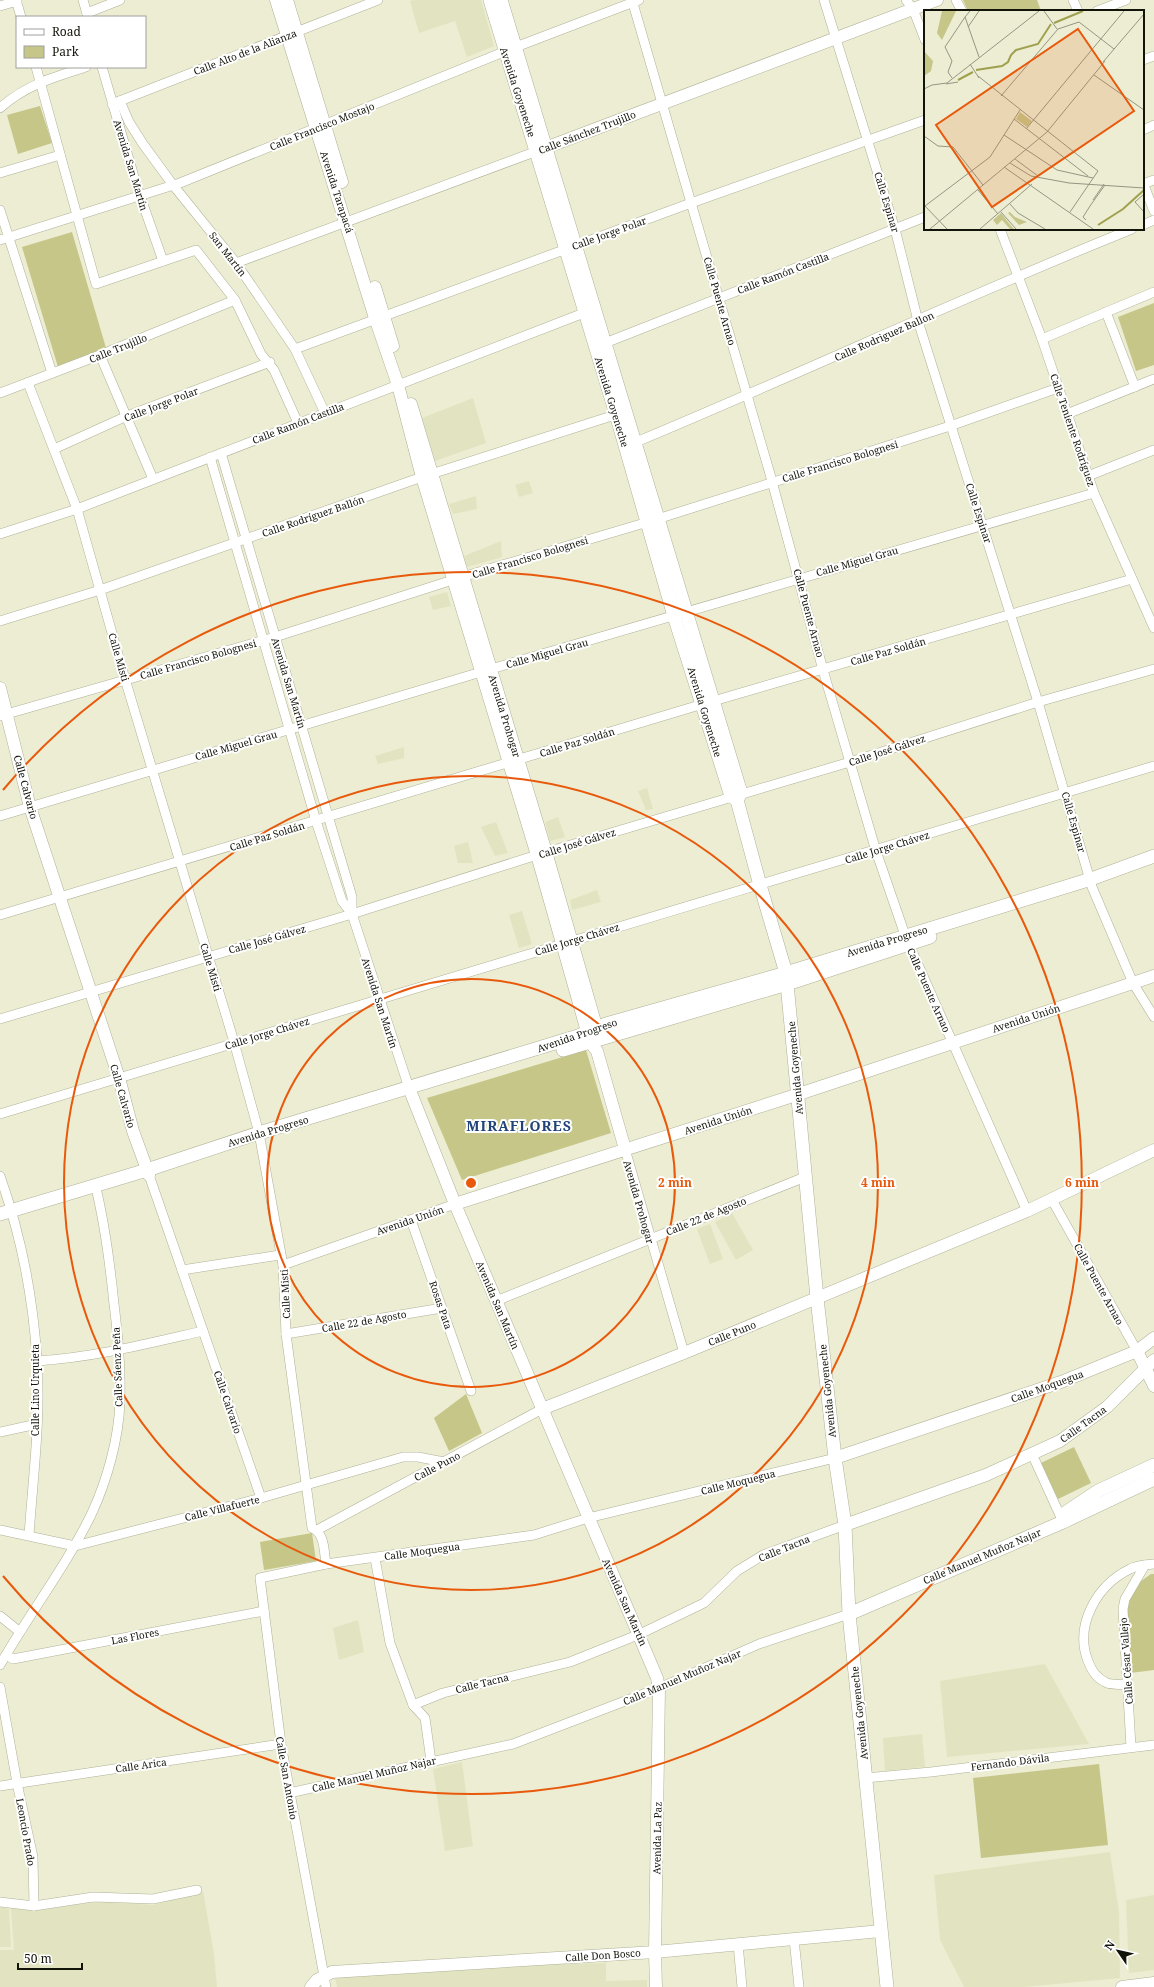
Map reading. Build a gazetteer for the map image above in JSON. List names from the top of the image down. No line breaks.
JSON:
{"streets":{"main road":["Avenida Goyeneche","Avenida Progreso","Calle Manuel Muñoz Najar"],"street":["Calle Alto de la Alianza","Calle Francisco Mostajo","Calle Sánchez Trujillo","Avenida San Martín","Avenida Tarapacá","Calle Espinar","Calle Jorge Polar","San Martín","Calle Ramón Castilla","Calle Puente Arnao","Calle Rodriguez Ballon","Calle Trujillo","Calle Teniente Rodríguez","Calle Francisco Bolognesi","Calle Rodríguez Ballón","Calle Miguel Grau","Calle Paz Soldán","Calle Misti","Avenida Prohogar","Calle José Gálvez","Calle Calvario","Calle Jorge Chávez","Avenida Unión","Calle 22 de Agosto","Rosas Pata","Calle Puno","Calle Sáenz Peña","Calle Moquegua","Calle Lino Urquieta","Calle Tacna","Calle Villafuerte","Las Flores","Calle César Vallejo","Fernando Dávila","Calle Arica","Calle San Antonio","Leoncio Prado","Avenida La Paz","Calle Don Bosco"]},"crossings":[["Calle Alto de la Alianza","Avenida San Martín"],["Calle Alto de la Alianza","Avenida Tarapacá"],["Calle Alto de la Alianza","San Martín"],["Avenida Goyeneche","Calle Francisco Mostajo"],["Avenida Goyeneche","Calle Sánchez Trujillo"],["Avenida Goyeneche","Calle Jorge Polar"],["Avenida Goyeneche","Calle Ramón Castilla"],["Avenida Goyeneche","Calle Rodriguez Ballon"],["Avenida Goyeneche","Calle Francisco Bolognesi"],["Avenida Goyeneche","Calle Rodríguez Ballón"],["Avenida Goyeneche","Calle Miguel Grau"],["Avenida Goyeneche","Calle Paz Soldán"],["Avenida Goyeneche","Calle José Gálvez"],["Avenida Goyeneche","Calle Jorge Chávez"],["Avenida Goyeneche","Avenida Progreso"],["Avenida Goyeneche","Avenida Unión"],["Avenida Goyeneche","Calle 22 de Agosto"],["Avenida Goyeneche","Calle Puno"],["Avenida Goyeneche","Calle Moquegua"],["Avenida Goyeneche","Calle Tacna"],["Avenida Goyeneche","Calle Manuel Muñoz Najar"],["Avenida Goyeneche","Fernando Dávila"],["Avenida Goyeneche","Calle Don Bosco"],["Calle Francisco Mostajo","Avenida San Martín"],["Calle Francisco Mostajo","Avenida Tarapacá"],["Calle Francisco Mostajo","San Martín"],["Calle Francisco Mostajo","Calle Puente Arnao"],["Calle Sánchez Trujillo","Avenida Tarapacá"],["Calle Sánchez Trujillo","Calle Espinar"],["Calle Sánchez Trujillo","San Martín"],["Calle Sánchez Trujillo","Calle Puente Arnao"],["Avenida San Martín","San Martín"],["Avenida San Martín","Calle Ramón Castilla"],["Avenida San Martín","Calle Francisco Bolognesi"],["Avenida San Martín","Calle Rodríguez Ballón"],["Avenida San Martín","Calle Miguel Grau"],["Avenida San Martín","Calle Paz Soldán"],["Avenida San Martín","Calle José Gálvez"],["Avenida San Martín","Calle Jorge Chávez"],["Avenida San Martín","Avenida Progreso"],["Avenida San Martín","Avenida Unión"],["Avenida San Martín","Calle 22 de Agosto"],["Avenida San Martín","Calle Puno"],["Avenida San Martín","Calle Moquegua"],["Avenida San Martín","Calle Tacna"],["Avenida San Martín","Calle Manuel Muñoz Najar"],["Avenida San Martín","Avenida La Paz"],["Avenida Tarapacá","Calle Jorge Polar"],["Avenida Tarapacá","Calle Ramón Castilla"],["Avenida Tarapacá","Avenida Prohogar"],["Calle Espinar","Calle Jorge Polar"],["Calle Espinar","Calle Ramón Castilla"],["Calle Espinar","Calle Rodriguez Ballon"],["Calle Espinar","Calle Francisco Bolognesi"],["Calle Espinar","Calle Miguel Grau"],["Calle Espinar","Calle Paz Soldán"],["Calle Espinar","Calle José Gálvez"],["Calle Espinar","Calle Jorge Chávez"],["Calle Espinar","Avenida Progreso"],["Calle Espinar","Avenida Unión"],["Calle Jorge Polar","San Martín"],["Calle Jorge Polar","Calle Puente Arnao"],["Calle Jorge Polar","Calle Misti"],["San Martín","Calle Ramón Castilla"],["Calle Ramón Castilla","Calle Puente Arnao"],["Calle Ramón Castilla","Calle Misti"],["Calle Ramón Castilla","Avenida Prohogar"],["Calle Puente Arnao","Calle Rodriguez Ballon"],["Calle Puente Arnao","Calle Francisco Bolognesi"],["Calle Puente Arnao","Calle Miguel Grau"],["Calle Puente Arnao","Calle Paz Soldán"],["Calle Puente Arnao","Calle José Gálvez"],["Calle Puente Arnao","Calle Jorge Chávez"],["Calle Puente Arnao","Avenida Progreso"],["Calle Puente Arnao","Avenida Unión"],["Calle Puente Arnao","Calle Puno"],["Calle Puente Arnao","Calle Moquegua"],["Calle Puente Arnao","Calle Tacna"],["Calle Rodriguez Ballon","Calle Teniente Rodríguez"],["Calle Trujillo","Calle Misti"],["Calle Teniente Rodríguez","Calle Francisco Bolognesi"],["Calle Teniente Rodríguez","Calle Miguel Grau"],["Calle Teniente Rodríguez","Calle Paz Soldán"],["Calle Francisco Bolognesi","Calle Misti"],["Calle Francisco Bolognesi","Avenida Prohogar"],["Calle Francisco Bolognesi","Calle Calvario"],["Calle Rodríguez Ballón","Calle Misti"],["Calle Rodríguez Ballón","Avenida Prohogar"],["Calle Miguel Grau","Calle Misti"],["Calle Miguel Grau","Avenida Prohogar"],["Calle Miguel Grau","Calle Calvario"],["Calle Paz Soldán","Calle Misti"],["Calle Paz Soldán","Avenida Prohogar"],["Calle Paz Soldán","Calle Calvario"],["Calle Misti","Calle José Gálvez"],["Calle Misti","Calle Jorge Chávez"],["Calle Misti","Avenida Progreso"],["Calle Misti","Avenida Unión"],["Calle Misti","Calle 22 de Agosto"],["Calle Misti","Calle Puno"],["Calle Misti","Calle Moquegua"],["Calle Misti","Calle Villafuerte"],["Avenida Prohogar","Calle José Gálvez"],["Avenida Prohogar","Calle Jorge Chávez"],["Avenida Prohogar","Avenida Progreso"],["Avenida Prohogar","Avenida Unión"],["Avenida Prohogar","Calle 22 de Agosto"],["Avenida Prohogar","Calle Puno"],["Calle José Gálvez","Calle Calvario"],["Calle Calvario","Calle Jorge Chávez"],["Calle Calvario","Avenida Progreso"],["Calle Calvario","Calle Villafuerte"],["Avenida Progreso","Calle Sáenz Peña"],["Avenida Progreso","Calle Lino Urquieta"],["Avenida Unión","Rosas Pata"],["Calle 22 de Agosto","Rosas Pata"],["Calle Puno","Calle Villafuerte"],["Calle Sáenz Peña","Calle Villafuerte"],["Calle Sáenz Peña","Las Flores"],["Calle Moquegua","Calle San Antonio"],["Calle Lino Urquieta","Calle Villafuerte"],["Calle Manuel Muñoz Najar","Calle San Antonio"],["Calle Manuel Muñoz Najar","Avenida La Paz"],["Las Flores","Calle San Antonio"],["Calle César Vallejo","Fernando Dávila"],["Calle Arica","Calle San Antonio"],["Calle Arica","Leoncio Prado"],["Calle San Antonio","Calle Don Bosco"],["Avenida La Paz","Calle Don Bosco"]],"districts":["MIRAFLORES"],"legend":["Road","Park"],"scale_bar":"50 m","north":"top left","rings":["2 min","4 min","6 min"]}
